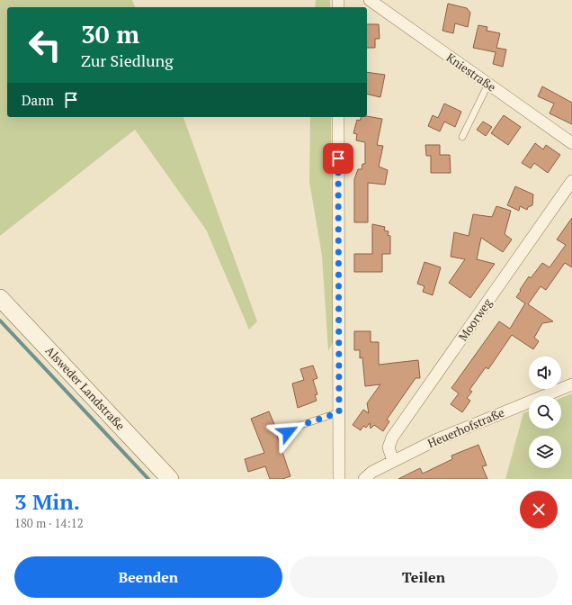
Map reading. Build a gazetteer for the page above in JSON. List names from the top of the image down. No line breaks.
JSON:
{"streets":{"street":["Kniestraße","Moorweg","Alsweder Landstraße","Heuerhofstraße"]},"crossings":[["Moorweg","Heuerhofstraße"]],"page":{"turn":["30 m","Zur Siedlung"],"then":"Dann","heading":["3 Min.","180 m · 14:12"],"buttons":["Beenden","Teilen"]}}
